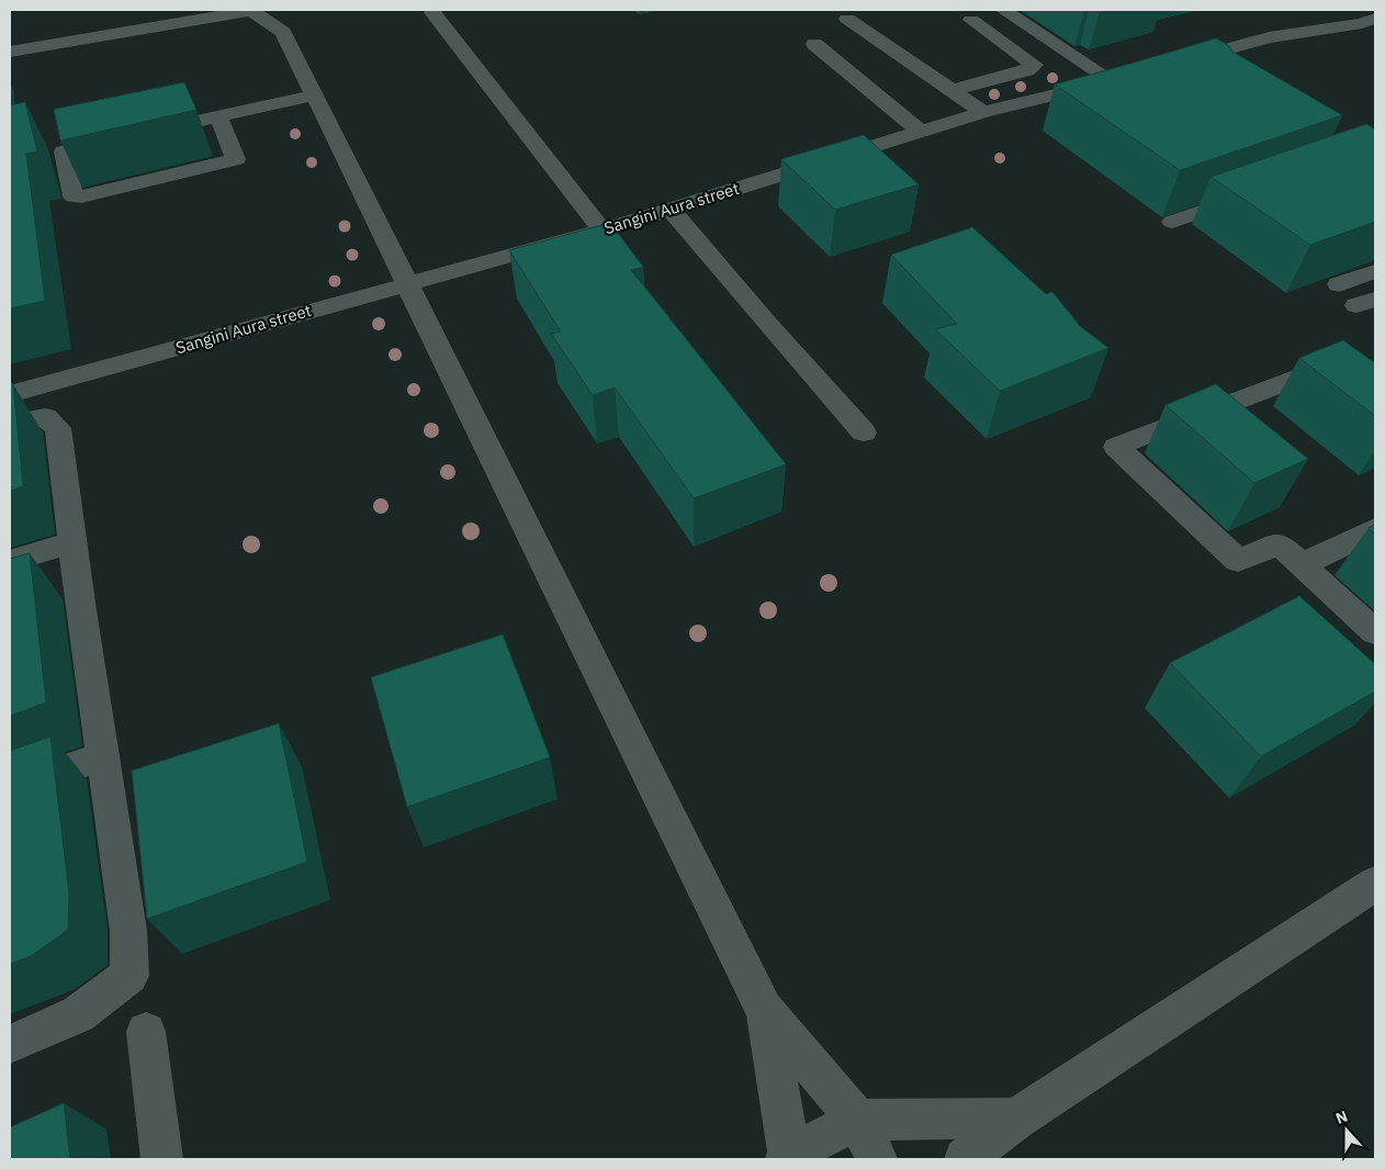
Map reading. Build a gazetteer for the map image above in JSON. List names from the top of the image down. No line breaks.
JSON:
{"streets":{"street":["Sangini Aura street"]},"north":"top"}
